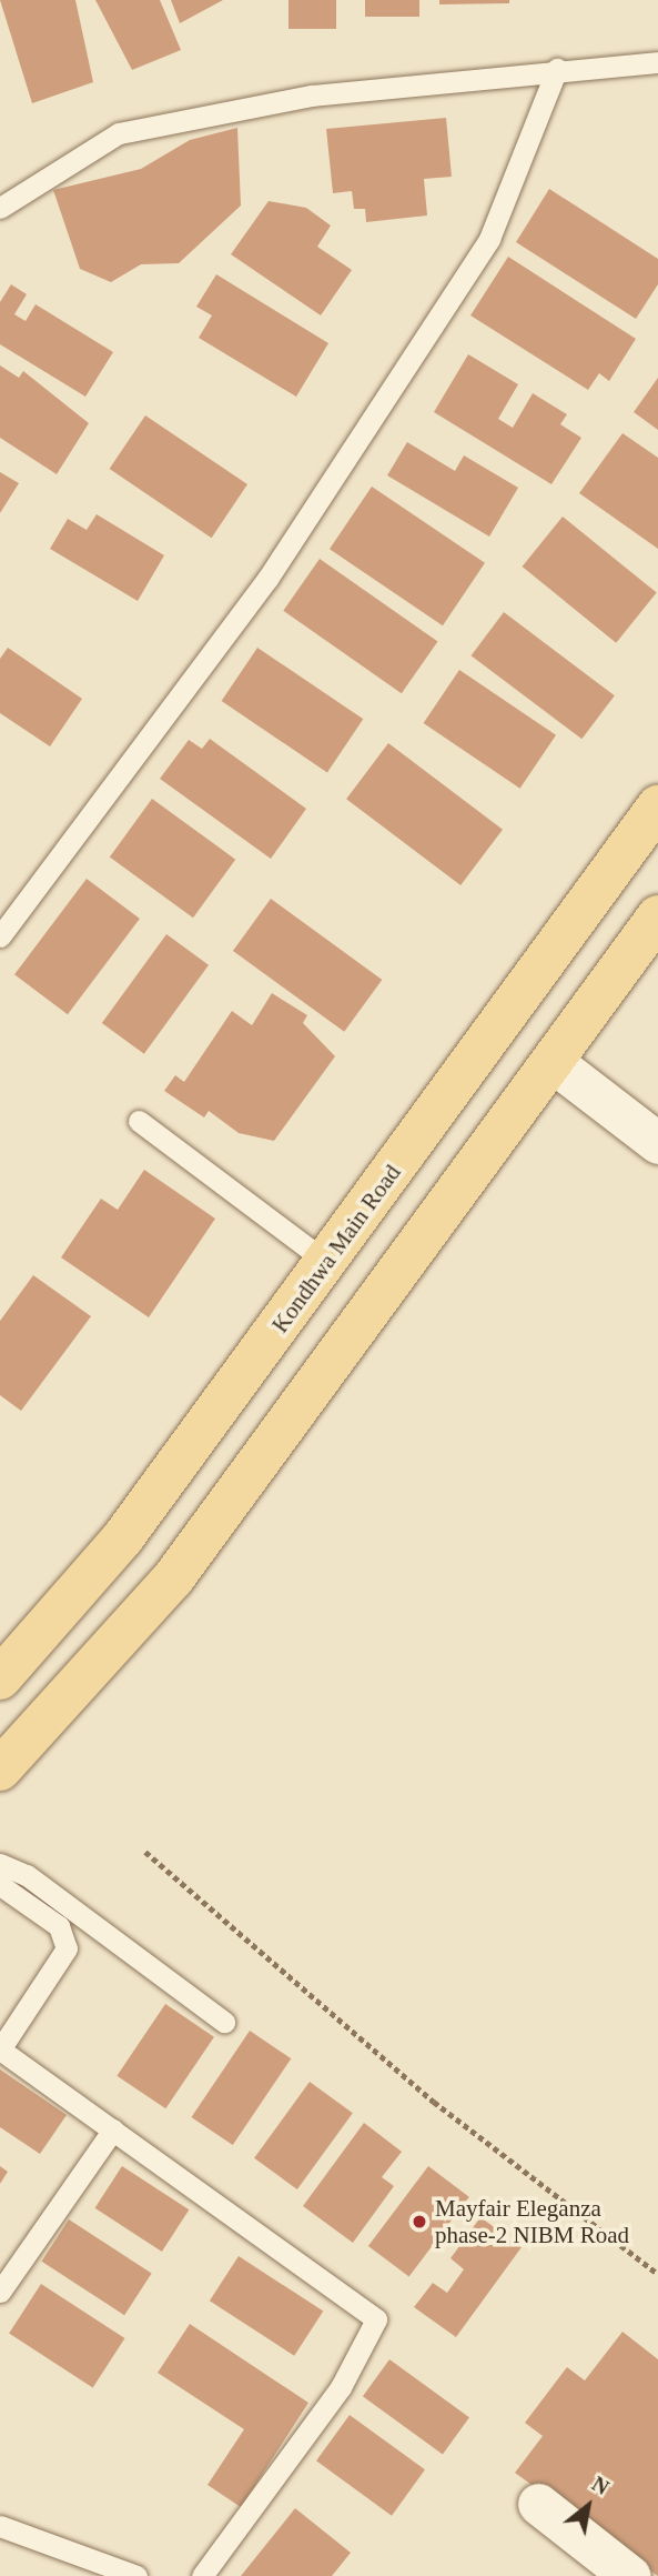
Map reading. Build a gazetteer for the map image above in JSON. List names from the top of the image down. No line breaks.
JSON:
{"streets":{"main road":["Kondhwa Main Road"]},"places":["Mayfair Eleganza phase-2 NIBM Road"],"north":"top right"}
